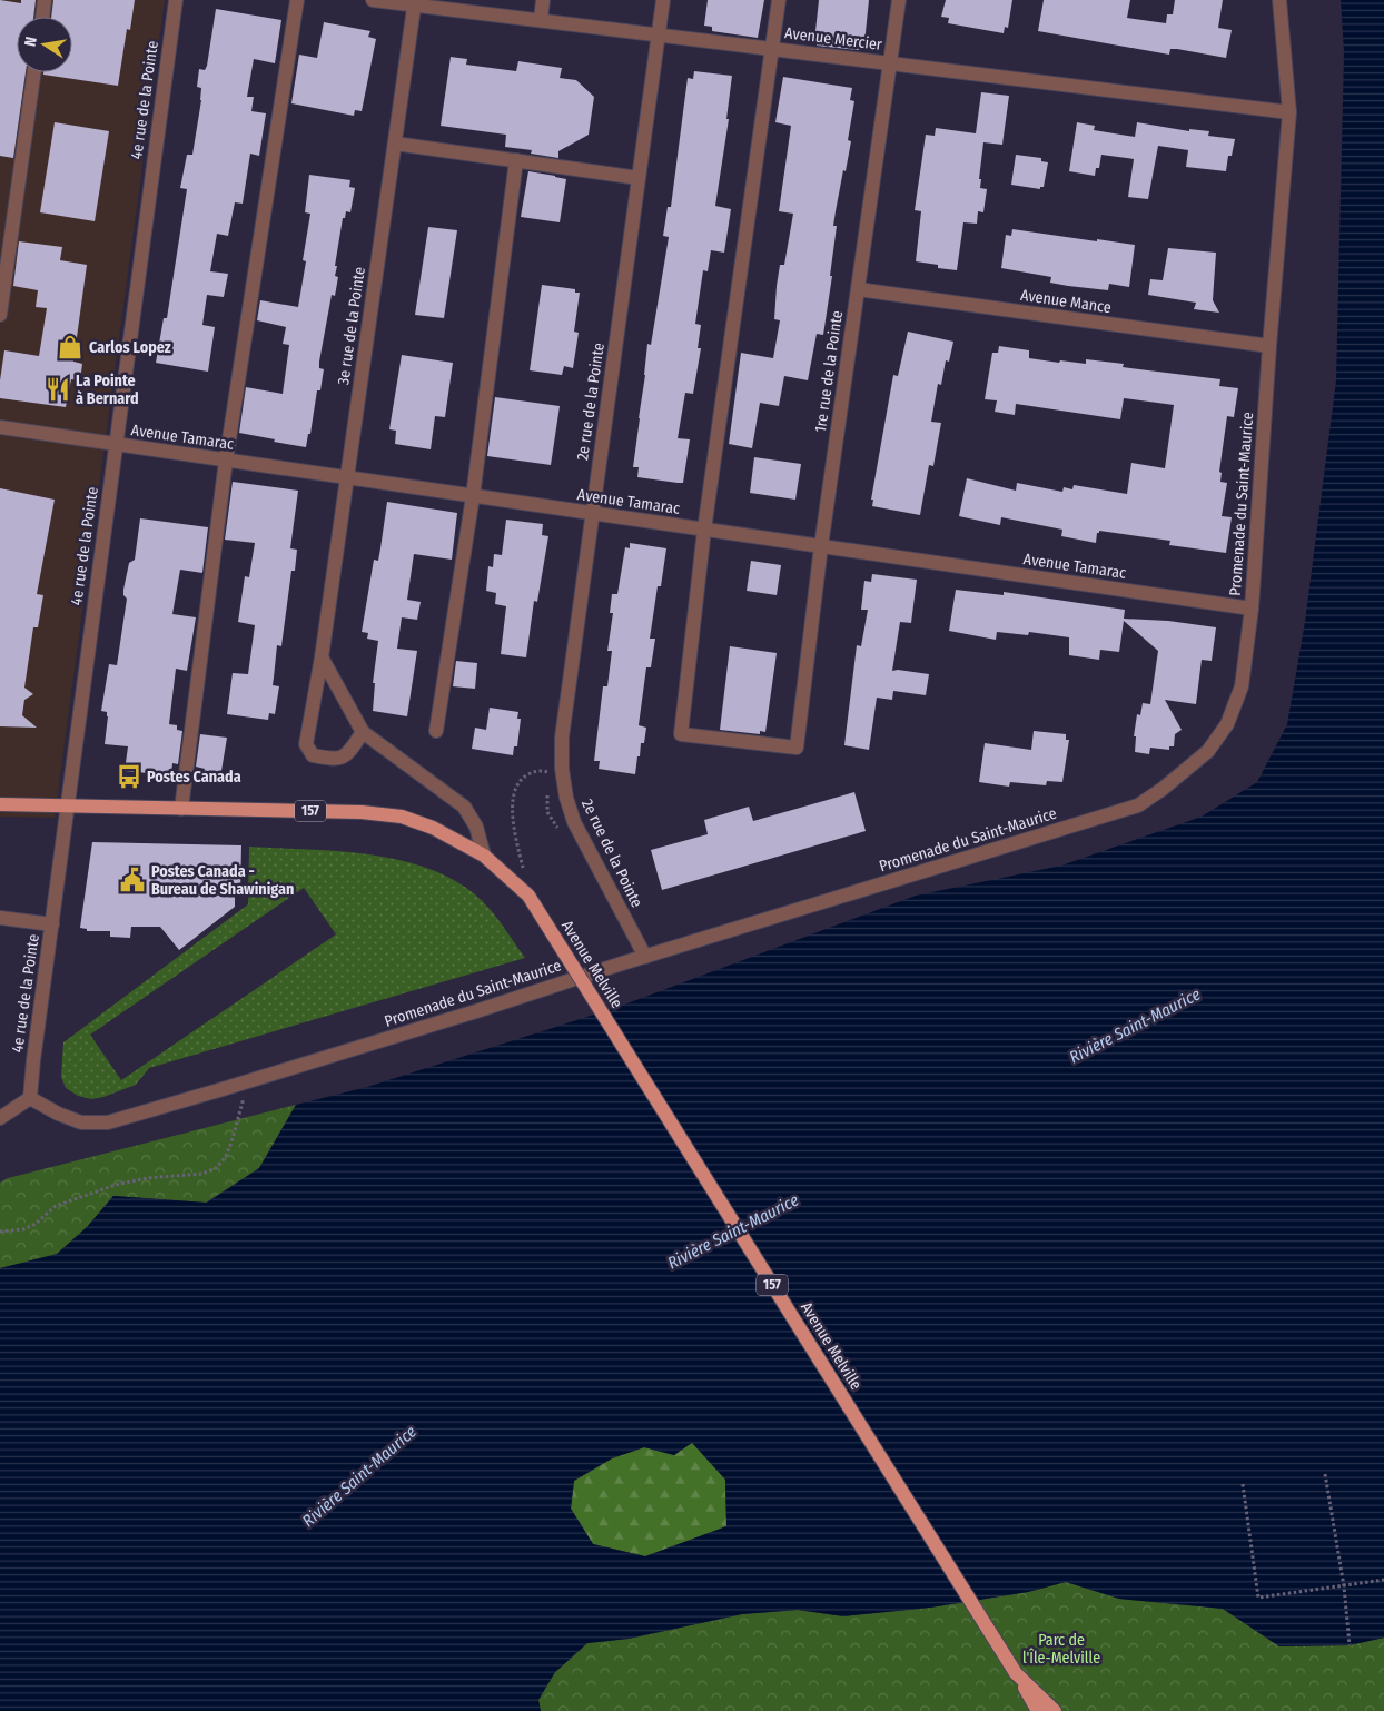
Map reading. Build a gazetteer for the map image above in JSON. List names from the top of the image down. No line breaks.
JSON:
{"streets":{"main road":["157","Avenue Melville"],"street":["Avenue Mercier","4e rue de la Pointe","Avenue Mance","3e rue de la Pointe","1re rue de la Pointe","2e rue de la Pointe","Avenue Tamarac","Promenade du Saint-Maurice"]},"crossings":[["Avenue Mercier","3e rue de la Pointe"],["Avenue Mercier","1re rue de la Pointe"],["Avenue Mercier","2e rue de la Pointe"],["Avenue Mercier","Promenade du Saint-Maurice"],["4e rue de la Pointe","Avenue Tamarac"],["4e rue de la Pointe","Promenade du Saint-Maurice"],["4e rue de la Pointe","157"],["Avenue Mance","1re rue de la Pointe"],["Avenue Mance","Promenade du Saint-Maurice"],["3e rue de la Pointe","Avenue Tamarac"],["1re rue de la Pointe","Avenue Tamarac"],["2e rue de la Pointe","Avenue Tamarac"],["2e rue de la Pointe","Promenade du Saint-Maurice"],["Avenue Tamarac","Promenade du Saint-Maurice"],["157","Avenue Melville"]],"water":["Rivière Saint-Maurice"],"parks":["Parc de l'Île-Melville"],"places":{"shop":["Carlos Lopez"],"restaurant":["La Pointe à Bernard"],"bus stop":["Postes Canada"],"public building":["Postes Canada - Bureau de Shawinigan"]},"north":"left"}
